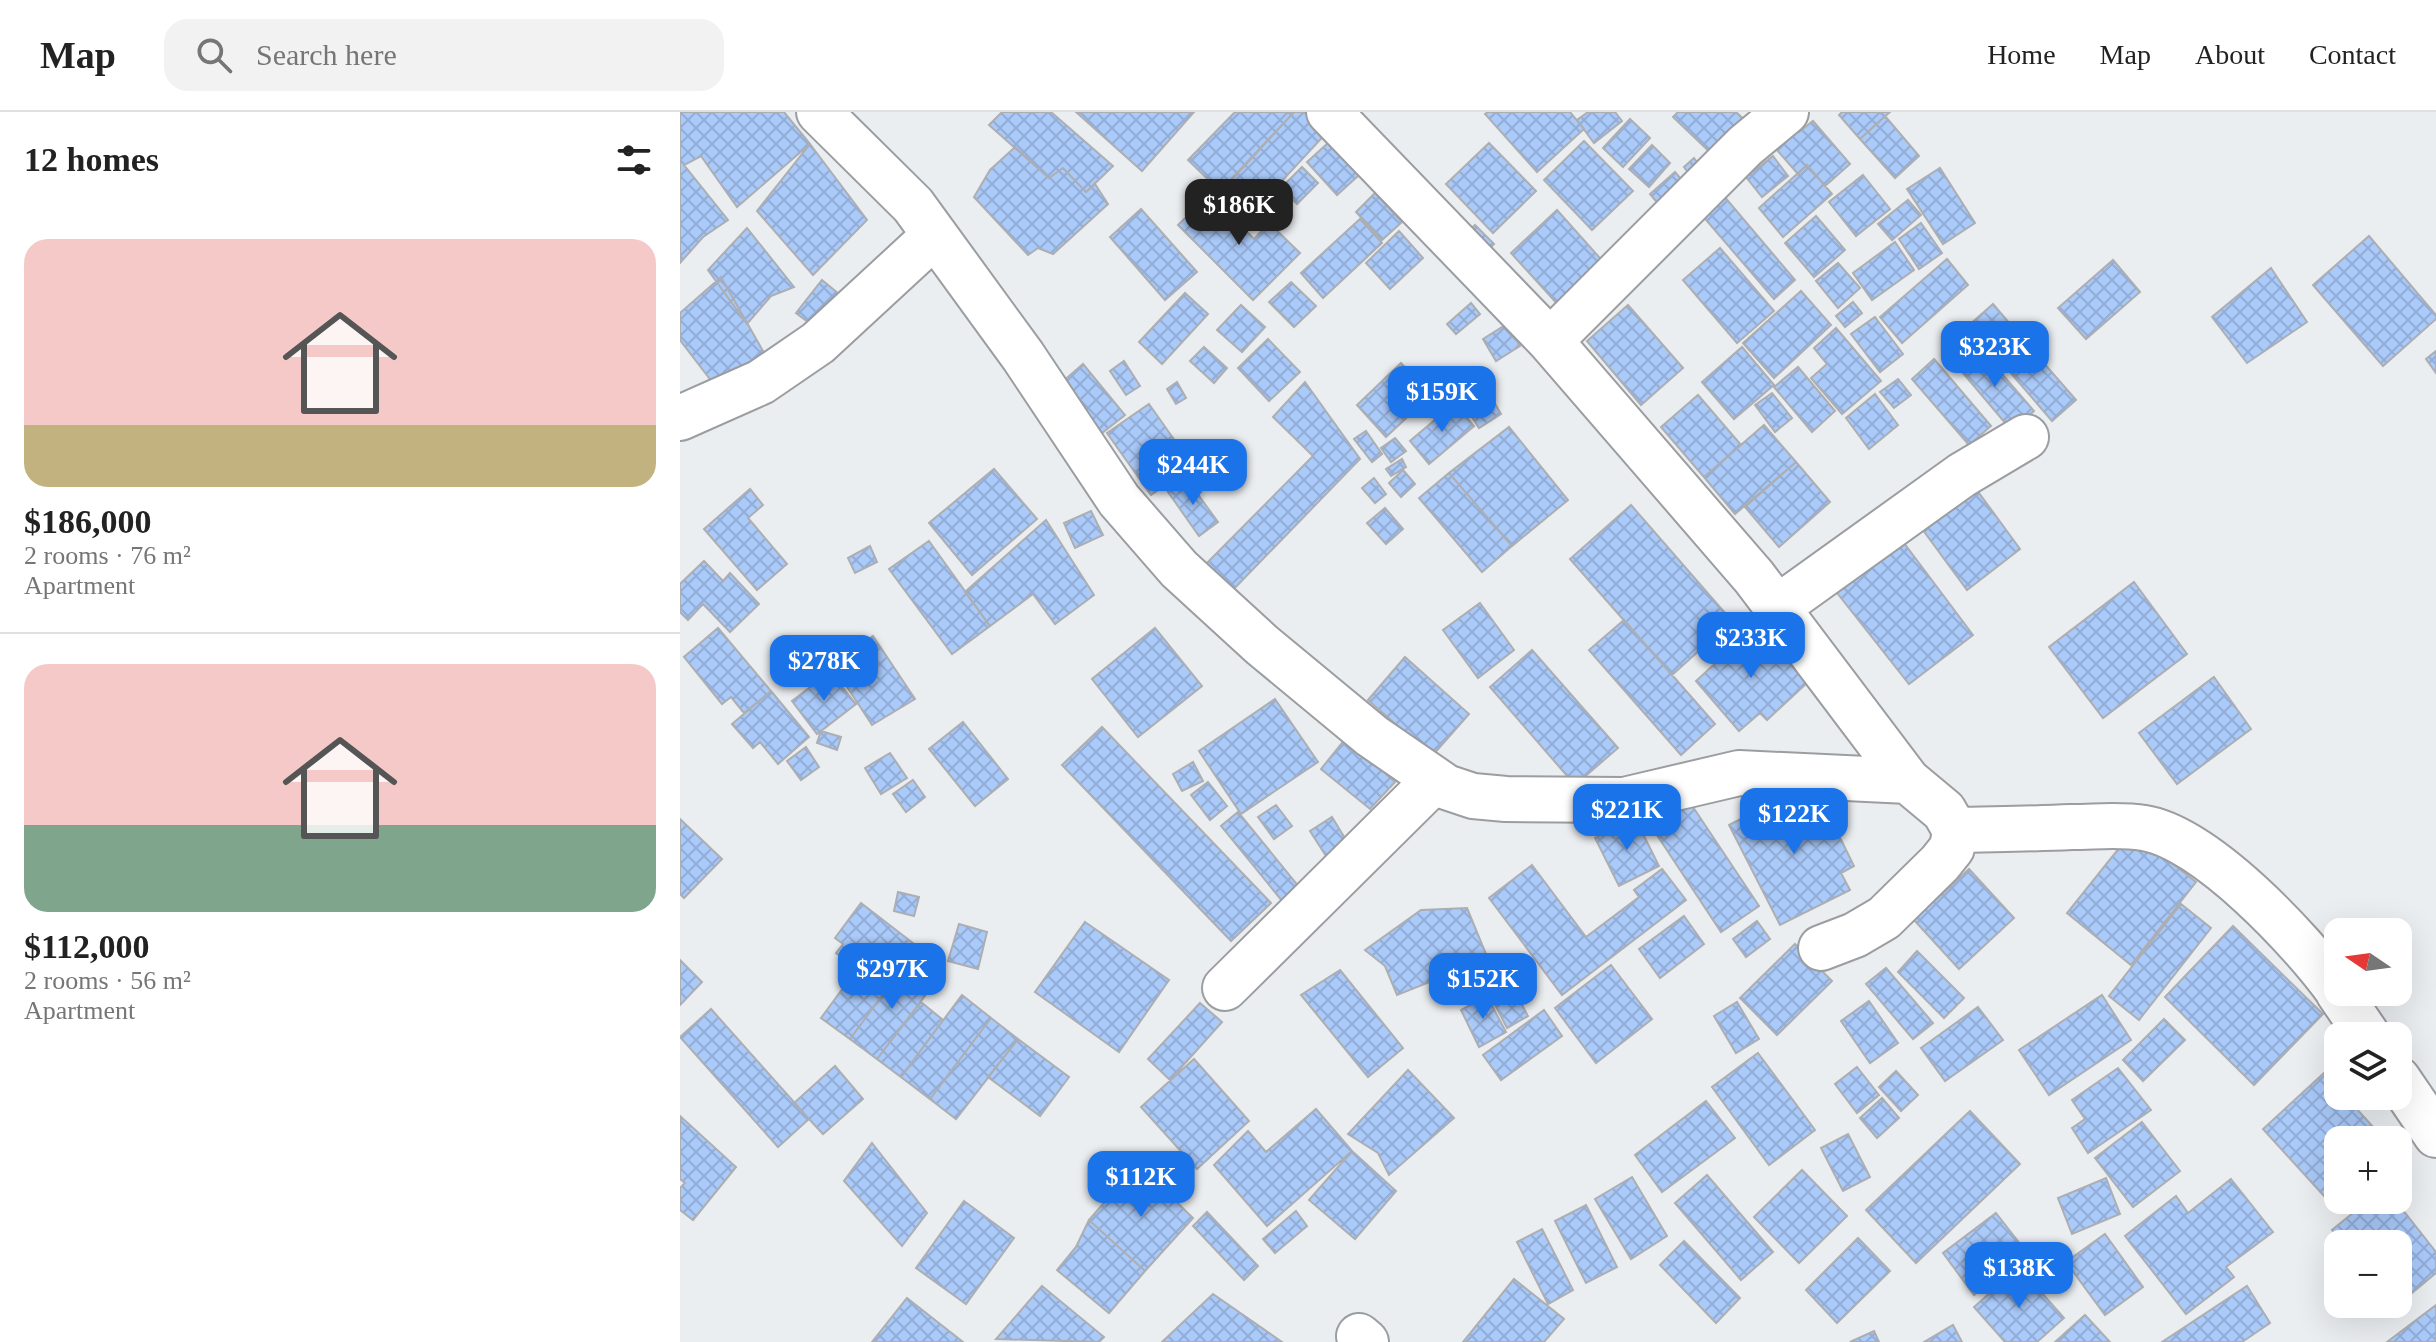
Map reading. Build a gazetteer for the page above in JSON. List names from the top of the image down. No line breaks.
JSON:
{"north":"left","page":{"header":"Map","search":"Search here","nav":["Home","Map","About","Contact"],"heading":"12 homes","price":["$186K","$323K","$159K","$244K","$233K","$278K","$221K","$122K","$297K","$152K","$112K","$138K"],"list":[{"name":"$186,000","note":"2 rooms · 76 m² · Apartment"},{"name":"$112,000","note":"2 rooms · 56 m² · Apartment"}],"map_buttons":["+","−"]}}
